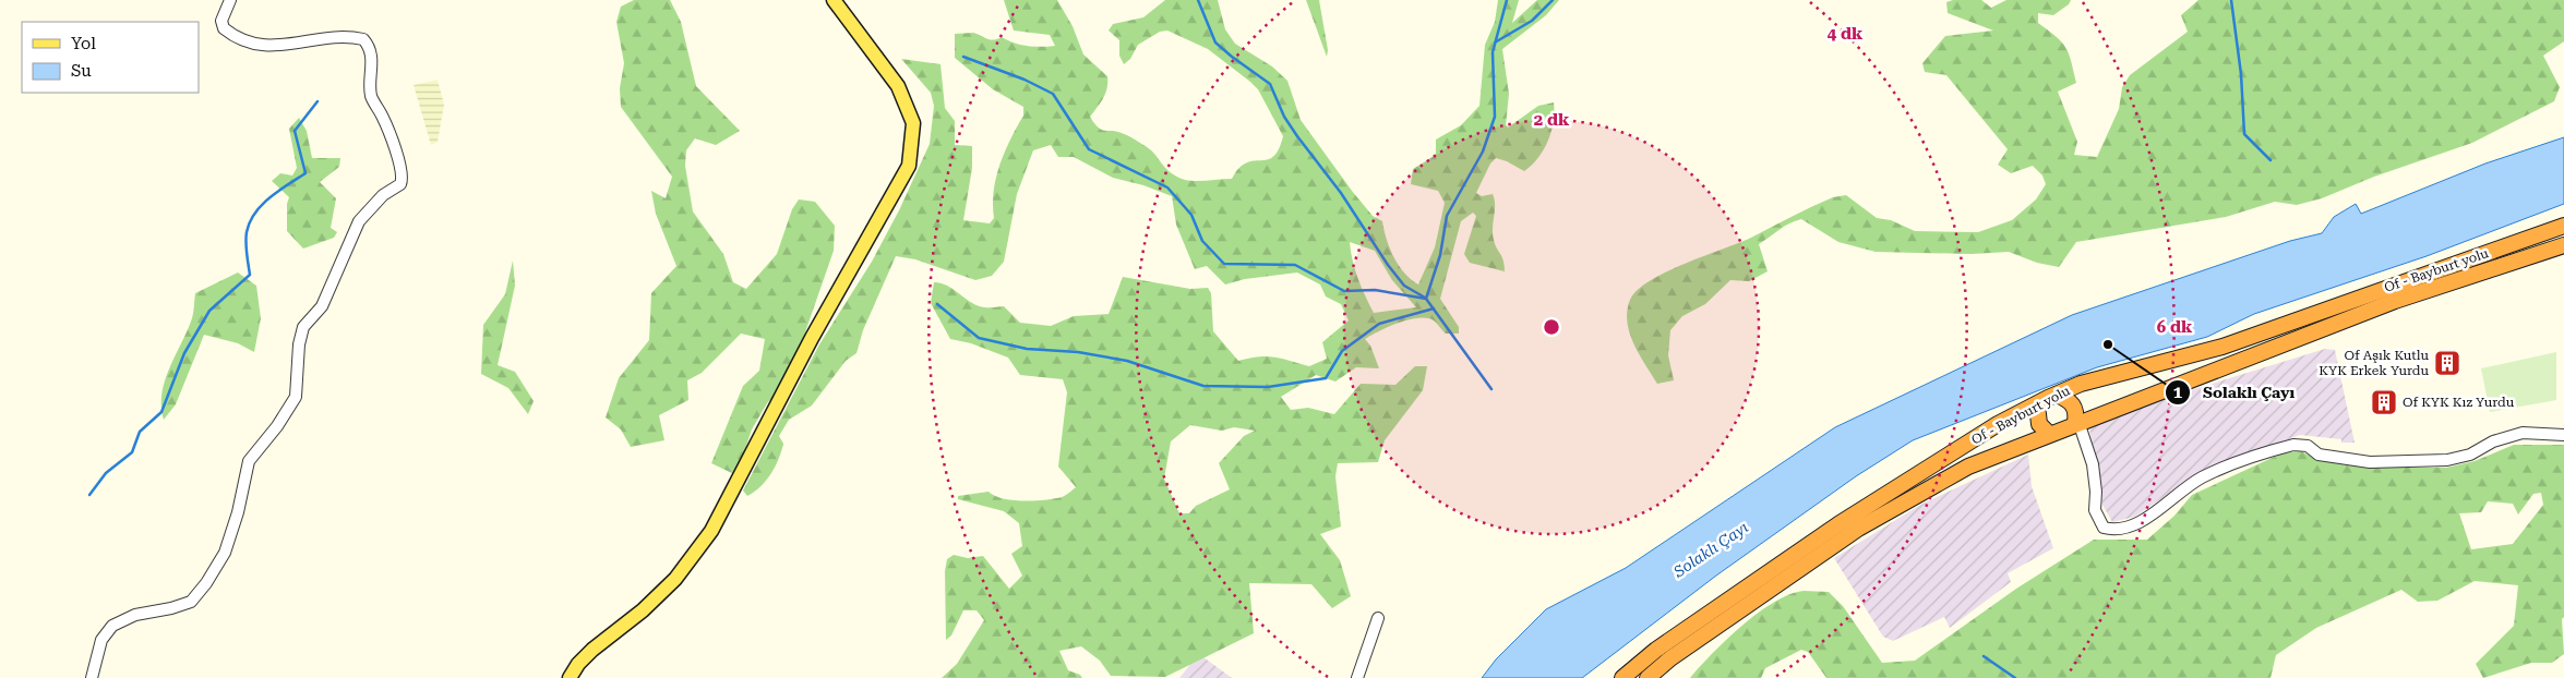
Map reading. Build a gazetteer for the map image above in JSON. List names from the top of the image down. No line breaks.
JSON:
{"streets":{"highway":["Of - Bayburt yolu"]},"water":["Solaklı Çayı"],"places":{"other":["Solaklı Çayı"],"building":["Of Aşık Kutlu KYK Erkek Yurdu","Of KYK Kız Yurdu"]},"legend":["Yol","Su"],"rings":["4 dk","2 dk","6 dk"]}
